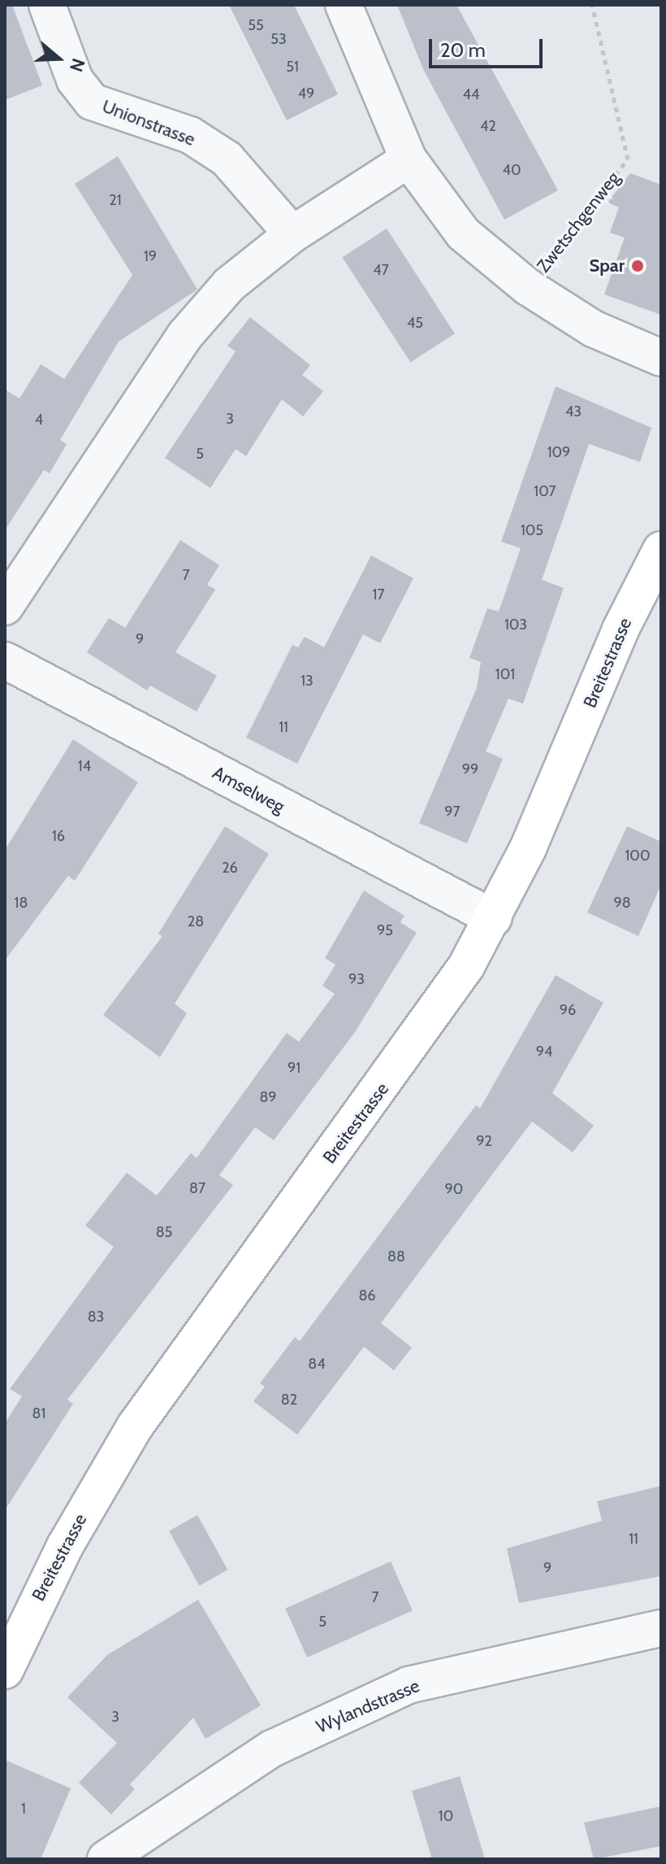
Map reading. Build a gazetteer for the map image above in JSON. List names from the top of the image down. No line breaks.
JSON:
{"streets":{"main road":["Breitestrasse"],"street":["Unionstrasse","Amselweg","Wylandstrasse"],"path":["Zwetschgenweg"]},"crossings":[["Breitestrasse","Amselweg"]],"places":["Spar"],"house_numbers":["55","53","51","49","44","42","40","21","19","47","45","43","3","4","109","5","107","105","7","17","103","9","101","13","11","14","99","97","16","100","26","18","98","28","95","93","96","94","91","89","92","87","90","85","88","86","83","84","82","81","11","9","7","5","3","1","10"],"scale_bar":"20 m","north":"right"}
